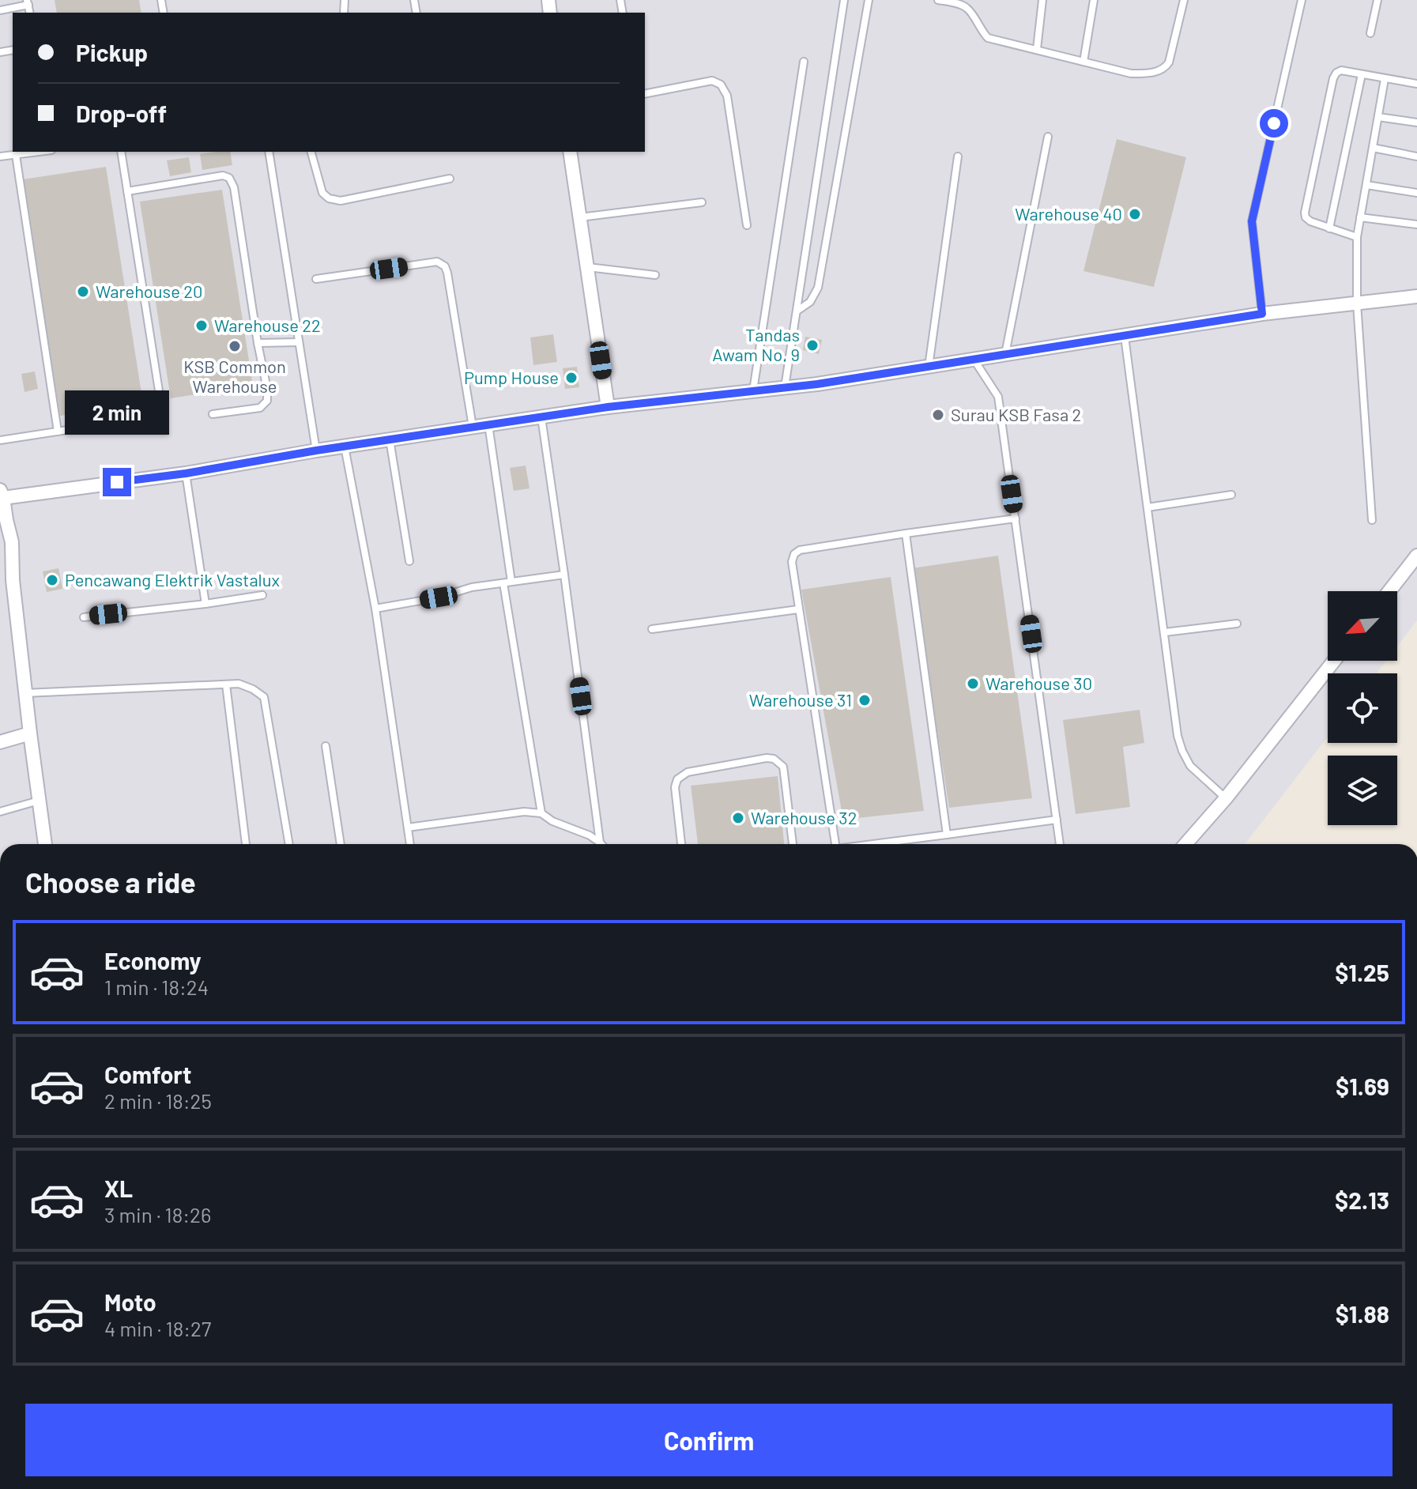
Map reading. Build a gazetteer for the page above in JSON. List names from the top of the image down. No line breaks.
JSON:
{"places":["Warehouse 40","Warehouse 20","Warehouse 22","Tandas Awam No. 9","KSB Common Warehouse","Pump House","Surau KSB Fasa 2","Pencawang Elektrik Vastalux","Warehouse 30","Warehouse 31","Warehouse 32"],"north":"bottom left","page":{"banner":["Pickup","Drop-off"],"bubble":"2 min","heading":"Choose a ride","list":[{"name":"Economy","note":"1 min · 18:24","value":"$1.25"},{"name":"Comfort","note":"2 min · 18:25","value":"$1.69"},{"name":"XL","note":"3 min · 18:26","value":"$2.13"},{"name":"Moto","note":"4 min · 18:27","value":"$1.88"}],"buttons":"Confirm"}}
